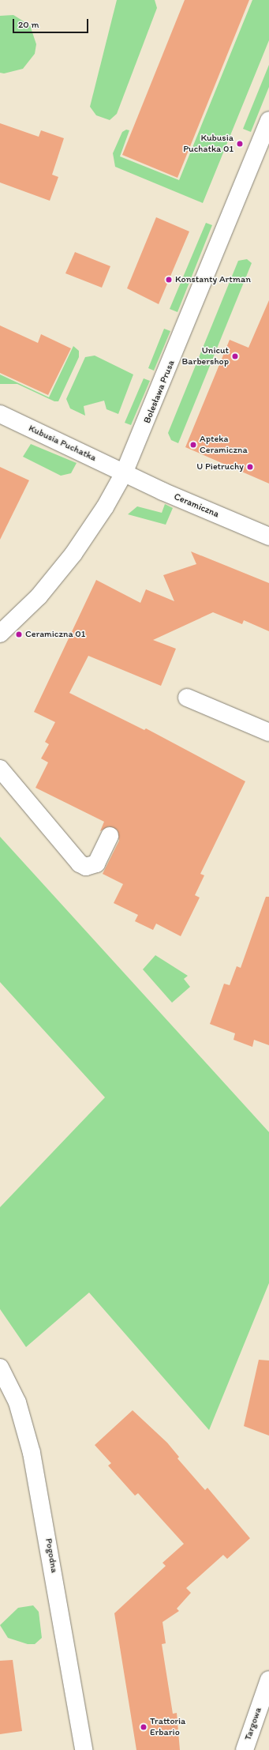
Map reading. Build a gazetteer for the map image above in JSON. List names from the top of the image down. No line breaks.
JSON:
{"streets":{"street":["Bolesława Prusa","Kubusia Puchatka","Ceramiczna","Pogodna","Targowa"]},"crossings":[["Bolesława Prusa","Kubusia Puchatka"],["Bolesława Prusa","Ceramiczna"],["Kubusia Puchatka","Ceramiczna"]],"places":["Kubusia Puchatka 01","Konstanty Artman","Unicut Barbershop","Apteka Ceramiczna","U Pietruchy","Ceramiczna 01","Trattoria Erbario"],"scale_bar":"20 m"}
